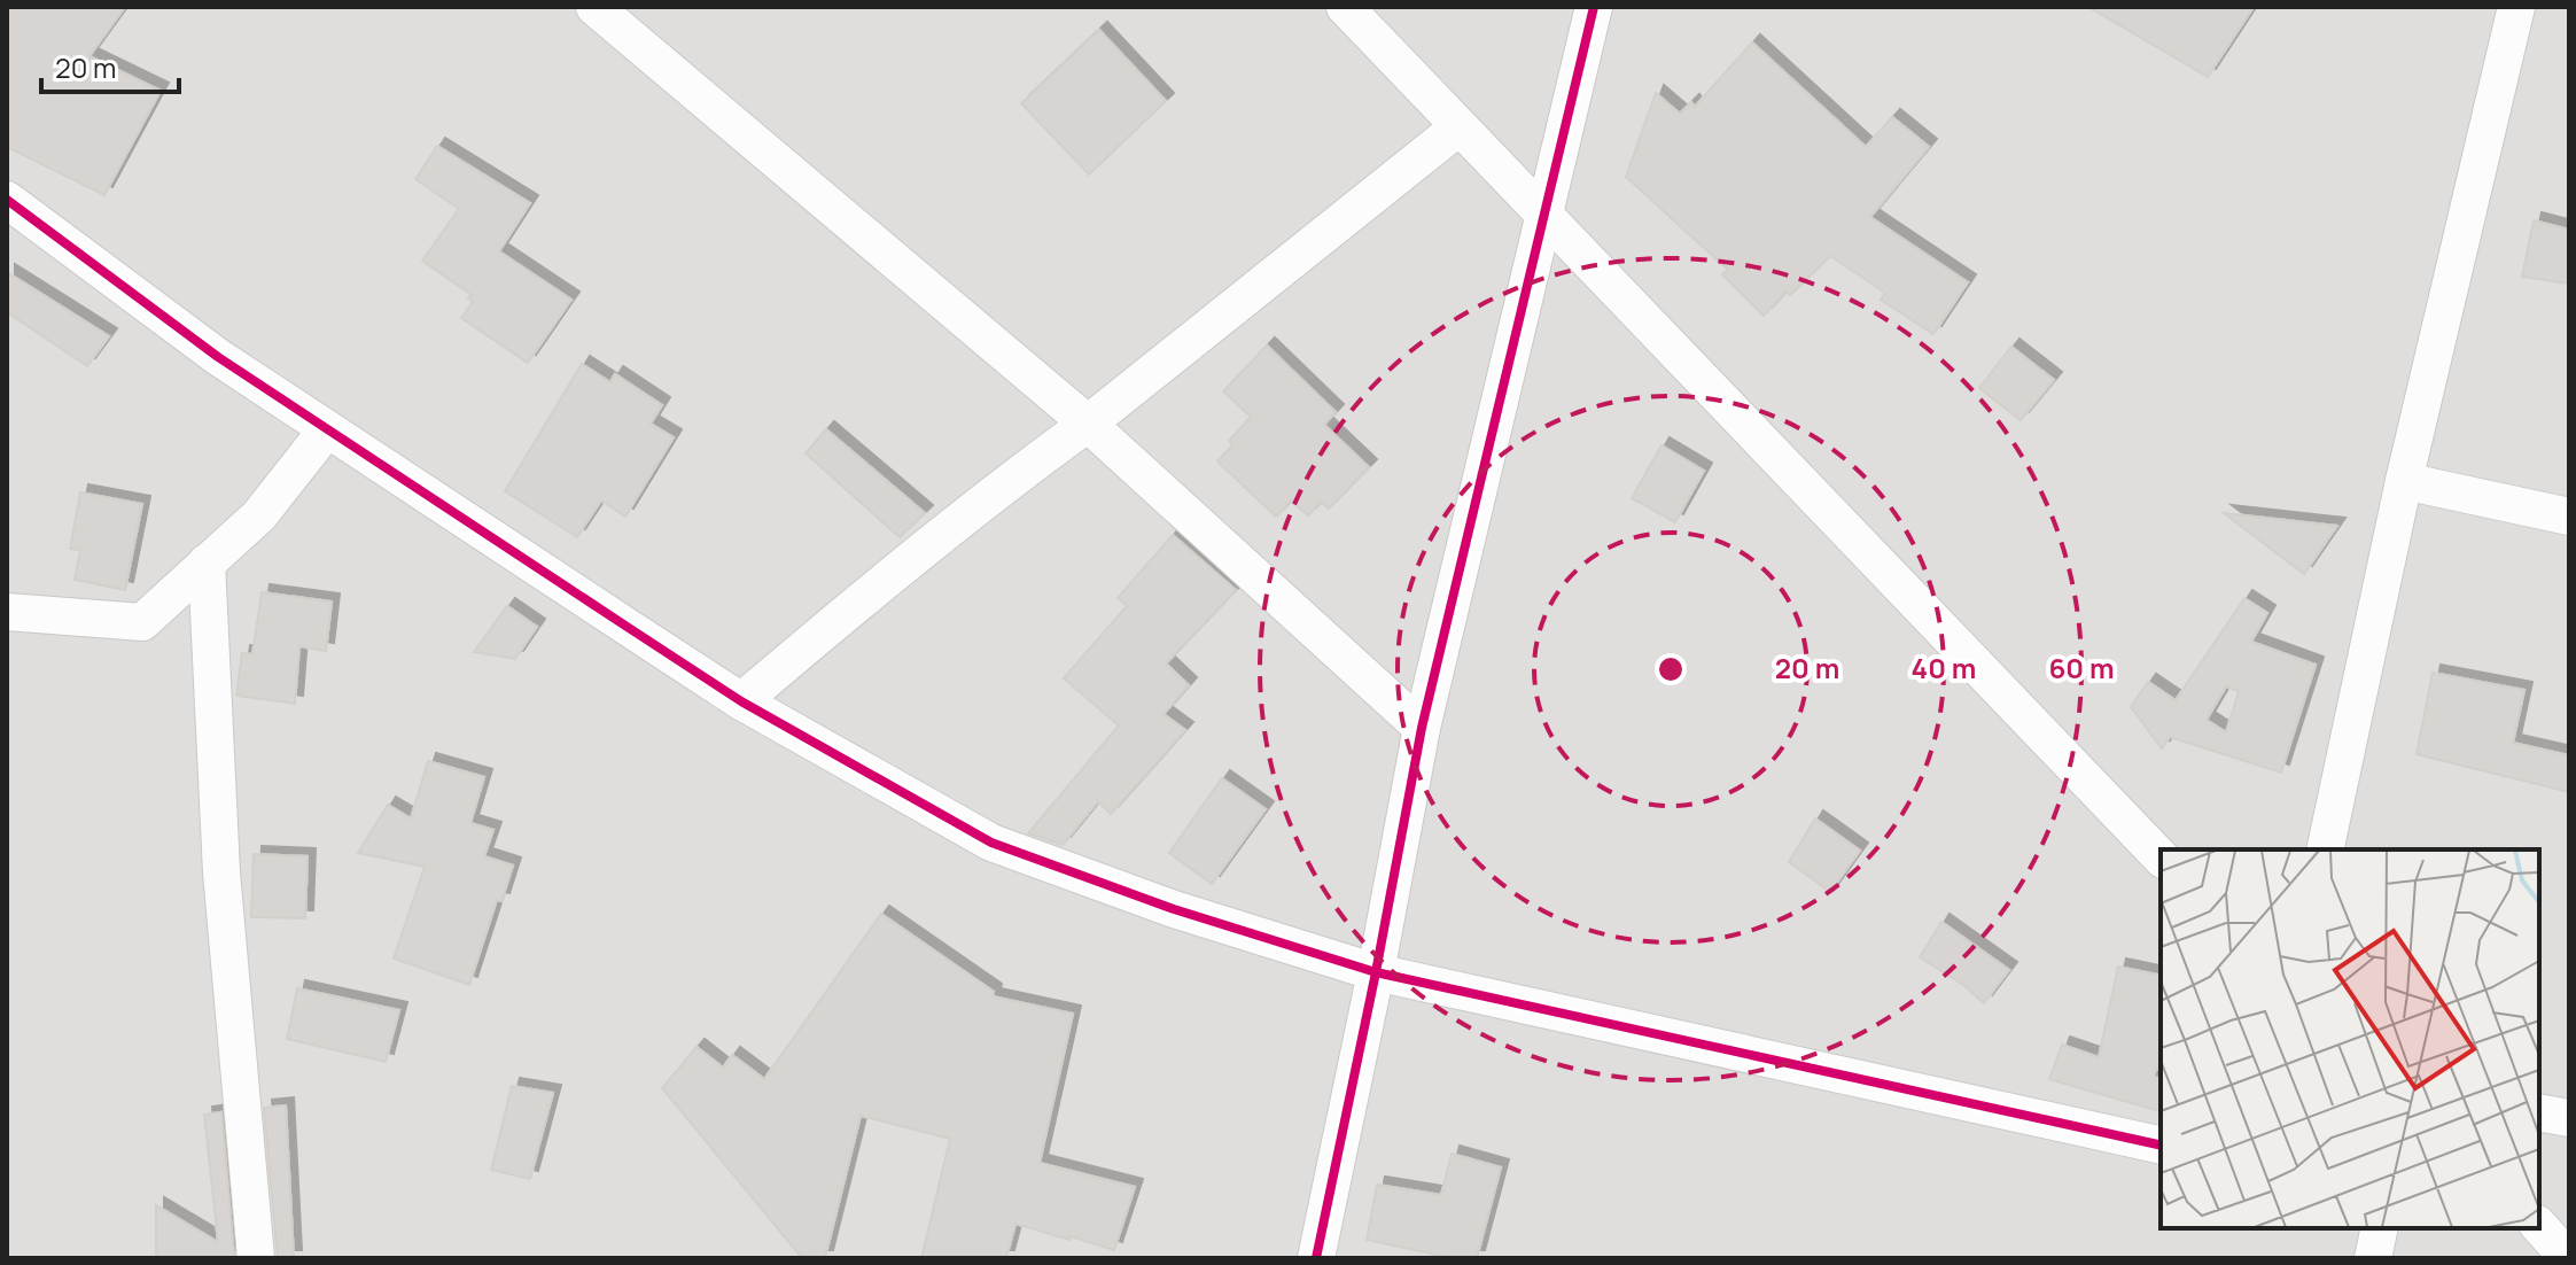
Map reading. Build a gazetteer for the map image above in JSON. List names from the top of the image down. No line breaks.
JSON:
{"scale_bar":"20 m","rings":["20 m","40 m","60 m"]}
